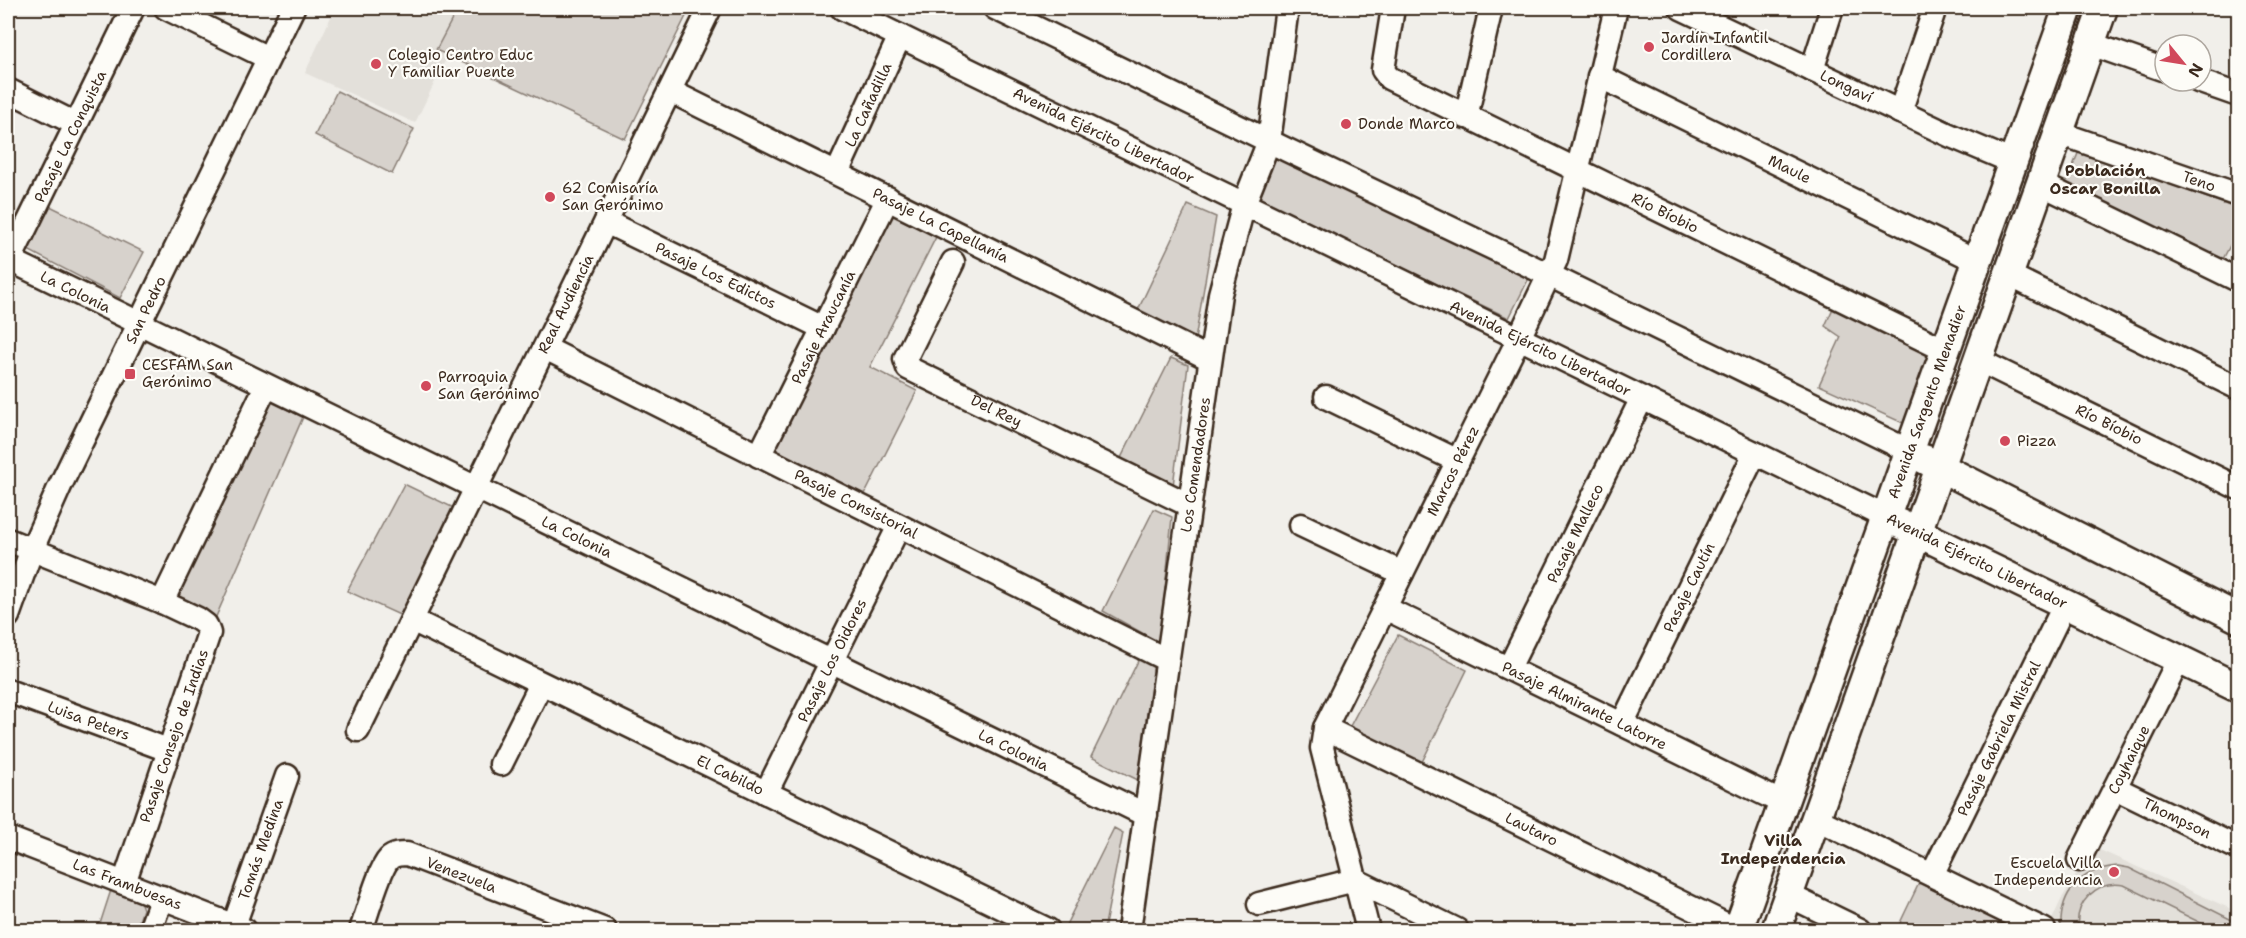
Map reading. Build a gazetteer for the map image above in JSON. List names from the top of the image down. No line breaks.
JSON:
{"streets":{"main road":["Avenida Ejército Libertador","Avenida Sargento Menadier"],"street":["Longaví","La Cañadilla","Pasaje La Conquista","Maule","Teno","Río Bíobio","Pasaje La Capellanía","Pasaje Los Edictos","La Colonia","Real Audiencia","San Pedro","Pasaje Araucanía","Del Rey","Los Comendadores","Marcos Pérez","Pasaje Consistorial","Pasaje Malleco","Pasaje Cautín","Pasaje Los Oidores","Pasaje Almirante Latorre","Luisa Peters","Pasaje Consejo de Indias","Pasaje Gabriela Mistral","Coyhaique","El Cabildo","Thompson","Lautaro","Tomás Medina","Venezuela","Las Frambuesas"]},"crossings":[["Longaví","Avenida Sargento Menadier"],["La Cañadilla","Avenida Ejército Libertador"],["La Cañadilla","Pasaje La Capellanía"],["Avenida Ejército Libertador","Avenida Sargento Menadier"],["Avenida Ejército Libertador","Los Comendadores"],["Avenida Ejército Libertador","Marcos Pérez"],["Avenida Ejército Libertador","Pasaje Malleco"],["Avenida Ejército Libertador","Pasaje Cautín"],["Avenida Ejército Libertador","Pasaje Gabriela Mistral"],["Avenida Ejército Libertador","Coyhaique"],["Pasaje La Conquista","La Colonia"],["Maule","Avenida Sargento Menadier"],["Maule","Marcos Pérez"],["Río Bíobio","Avenida Sargento Menadier"],["Río Bíobio","Marcos Pérez"],["Pasaje La Capellanía","Real Audiencia"],["Pasaje La Capellanía","Pasaje Araucanía"],["Pasaje La Capellanía","Los Comendadores"],["Pasaje Los Edictos","Real Audiencia"],["Pasaje Los Edictos","Pasaje Araucanía"],["La Colonia","Real Audiencia"],["La Colonia","San Pedro"],["La Colonia","Los Comendadores"],["La Colonia","Pasaje Los Oidores"],["Real Audiencia","Pasaje Consistorial"],["Real Audiencia","El Cabildo"],["Pasaje Araucanía","Pasaje Consistorial"],["Avenida Sargento Menadier","Pasaje Almirante Latorre"],["Avenida Sargento Menadier","Lautaro"],["Del Rey","Los Comendadores"],["Los Comendadores","Pasaje Consistorial"],["Marcos Pérez","Pasaje Almirante Latorre"],["Marcos Pérez","Lautaro"],["Pasaje Consistorial","Pasaje Los Oidores"],["Pasaje Malleco","Pasaje Almirante Latorre"],["Pasaje Cautín","Pasaje Almirante Latorre"],["Pasaje Los Oidores","El Cabildo"],["Luisa Peters","Pasaje Consejo de Indias"],["Pasaje Consejo de Indias","Las Frambuesas"],["Coyhaique","Thompson"],["Tomás Medina","Las Frambuesas"]],"districts":["Población Oscar Bonilla","Villa Independencia"],"places":{"other":["Jardín Infantil Cordillera","Colegio Centro Educ Y Familiar Puente","Donde Marco","62 Comisaría San Gerónimo","Parroquia San Gerónimo","Pizza","Escuela Villa Independencia"],"transit":["CESFAM San Gerónimo"]},"north":"bottom right"}
